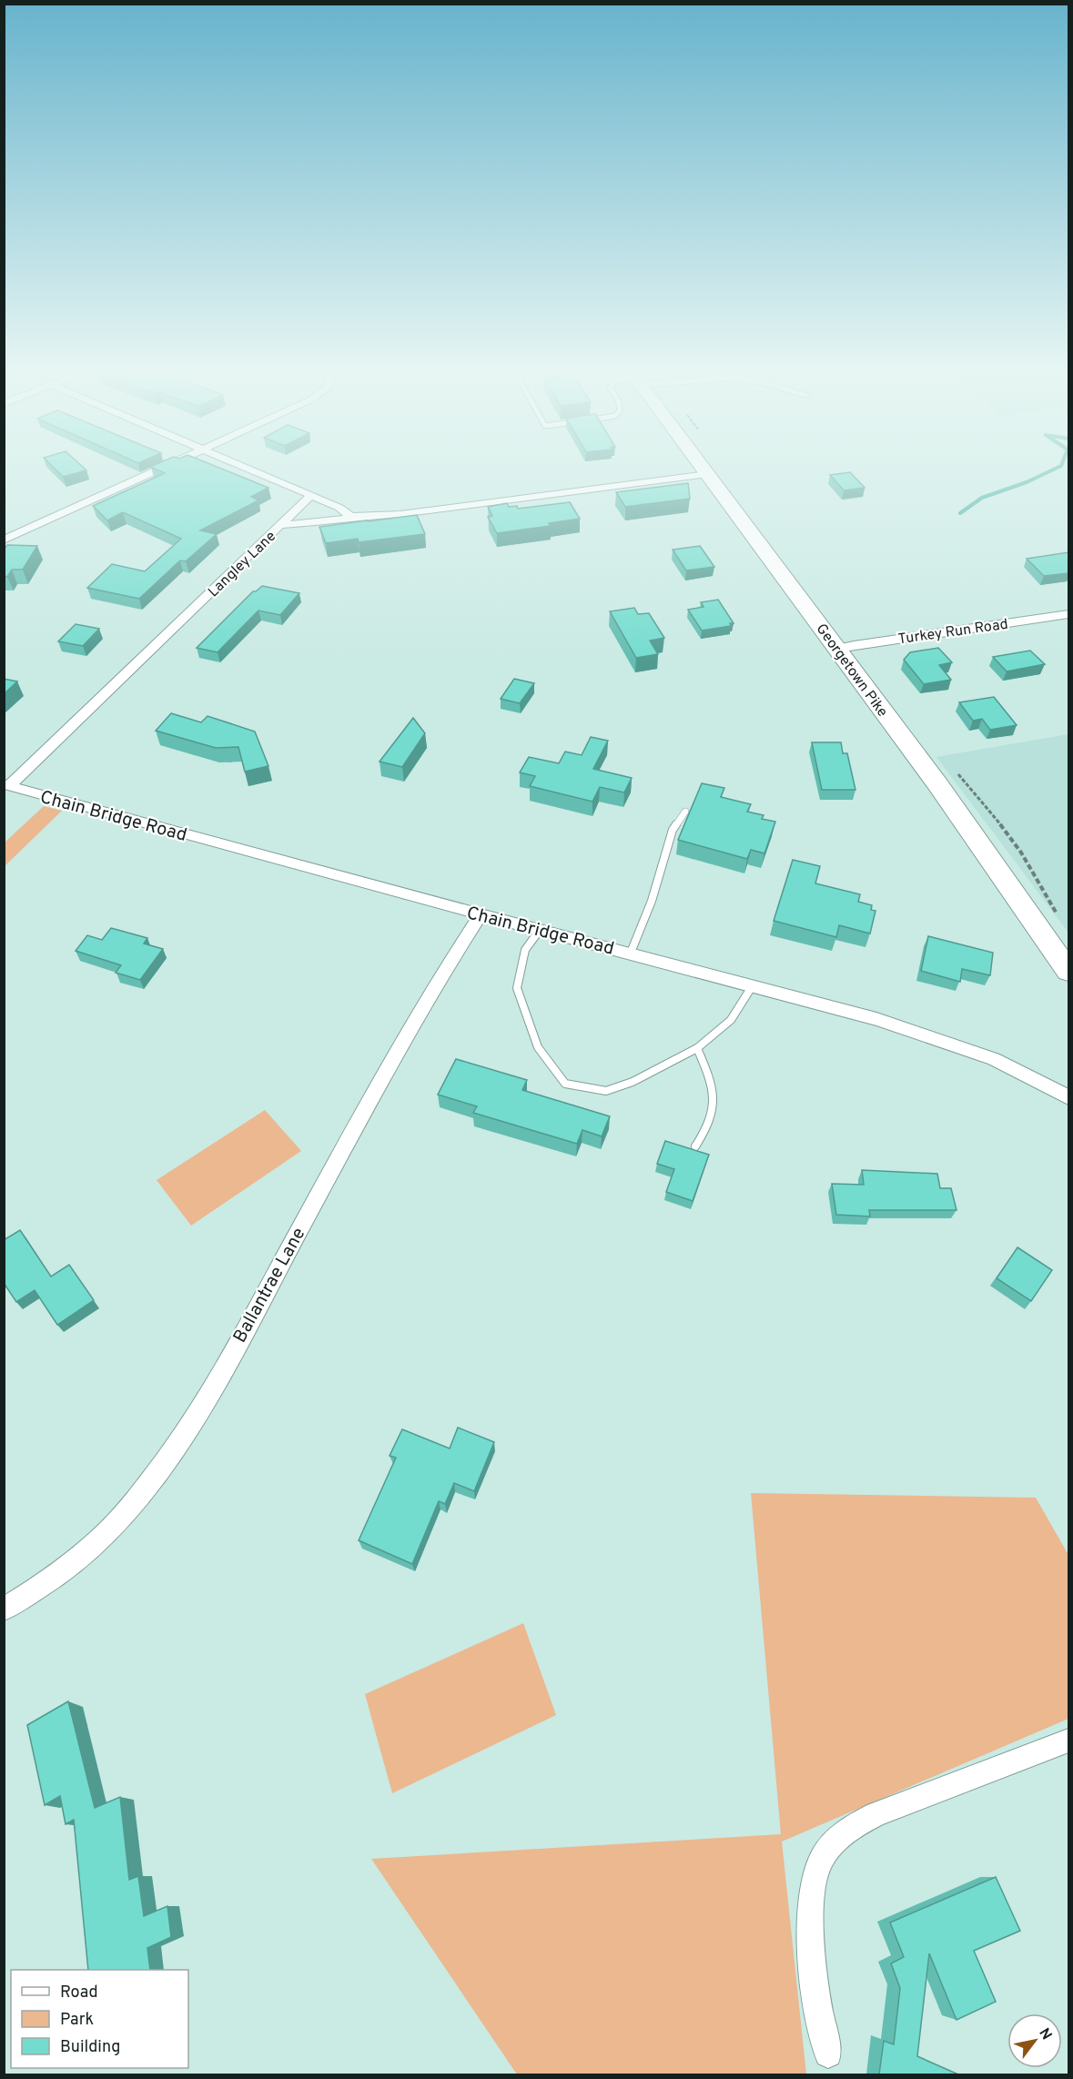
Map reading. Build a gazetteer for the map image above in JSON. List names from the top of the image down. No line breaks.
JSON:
{"streets":{"main road":["Georgetown Pike"],"street":["Langley Lane","Turkey Run Road","Chain Bridge Road","Ballantrae Lane"]},"crossings":[["Langley Lane","Georgetown Pike"],["Langley Lane","Chain Bridge Road"],["Turkey Run Road","Georgetown Pike"],["Chain Bridge Road","Ballantrae Lane"]],"legend":["Road","Park","Building"],"north":"top right"}
